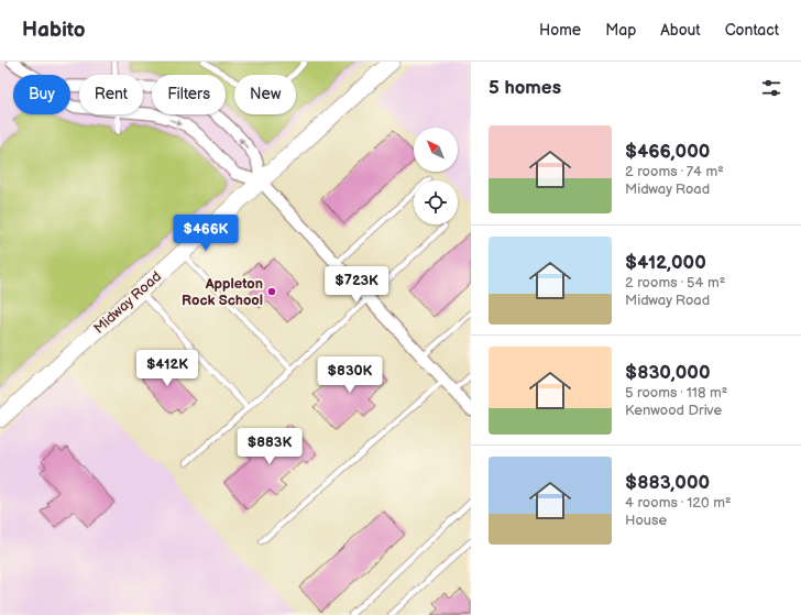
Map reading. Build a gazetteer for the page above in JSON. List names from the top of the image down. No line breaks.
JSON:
{"streets":{"main road":["Midway Road"]},"places":["Appleton Rock School"],"north":"top left","page":{"header":"Habito","nav":["Home","Map","About","Contact"],"heading":"5 homes","chip":["Buy","Rent","Filters","New"],"list":[{"name":"$466,000","note":"2 rooms · 74 m² · Midway Road"},{"name":"$412,000","note":"2 rooms · 54 m² · Midway Road"},{"name":"$830,000","note":"5 rooms · 118 m² · Kenwood Drive"},{"name":"$883,000","note":"4 rooms · 120 m² · House"}],"price":["$466K","$723K","$412K","$830K","$883K"]}}
